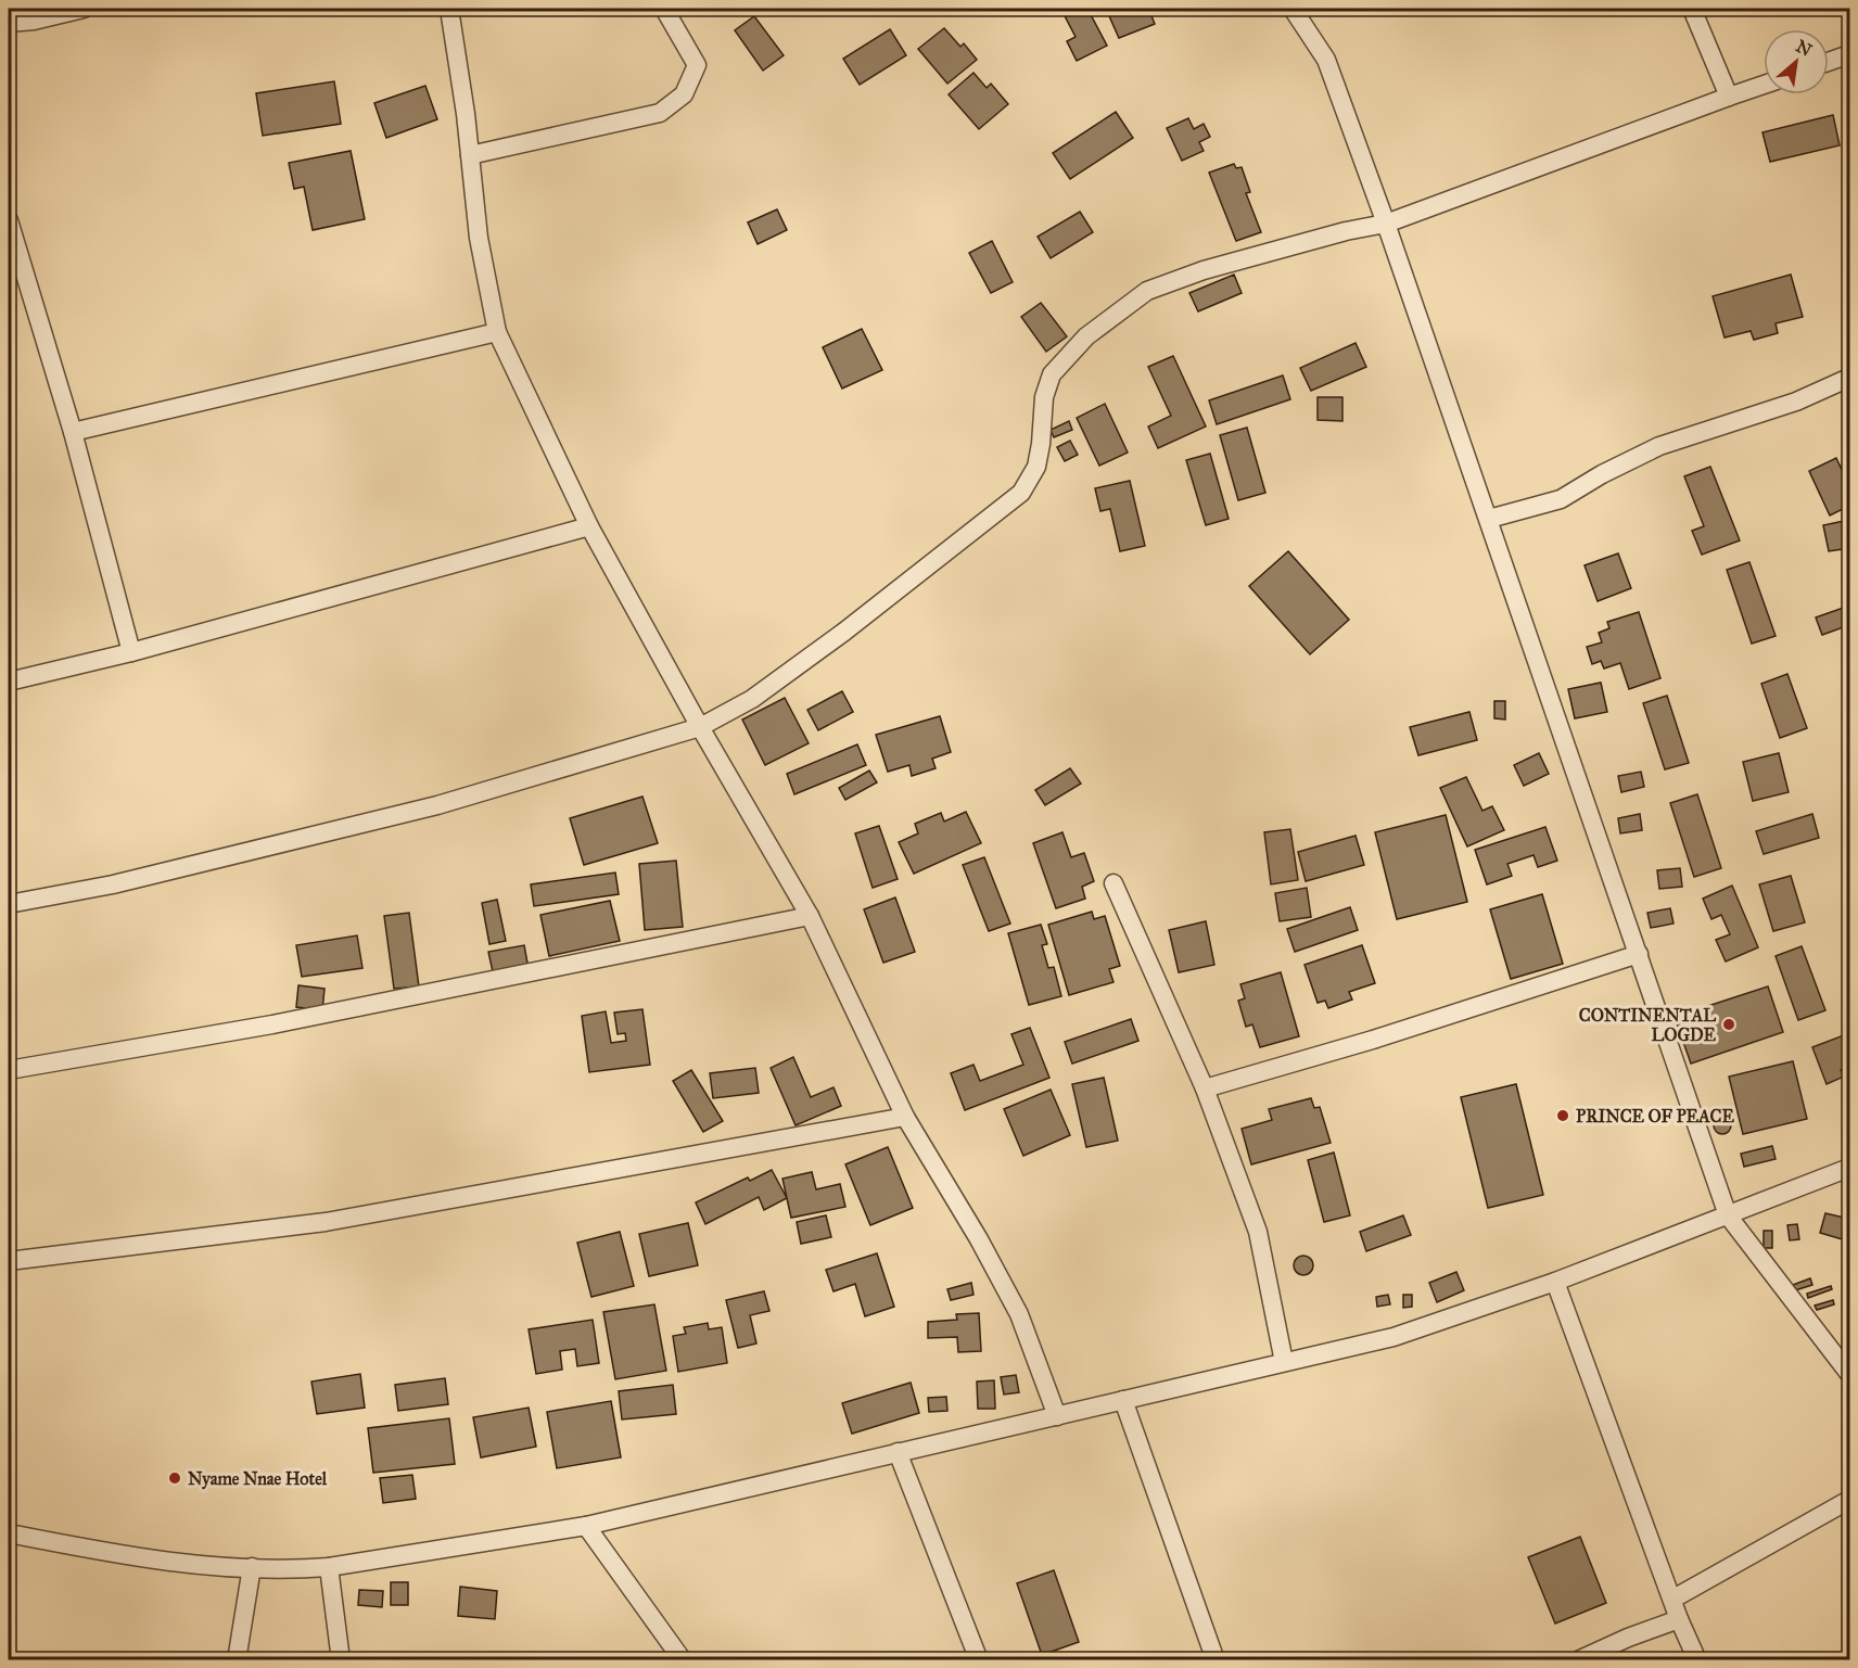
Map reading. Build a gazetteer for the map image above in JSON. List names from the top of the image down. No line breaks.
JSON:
{"places":["CONTINENTAL LOGDE","PRINCE OF PEACE","Nyame Nnae Hotel"],"north":"top right"}
